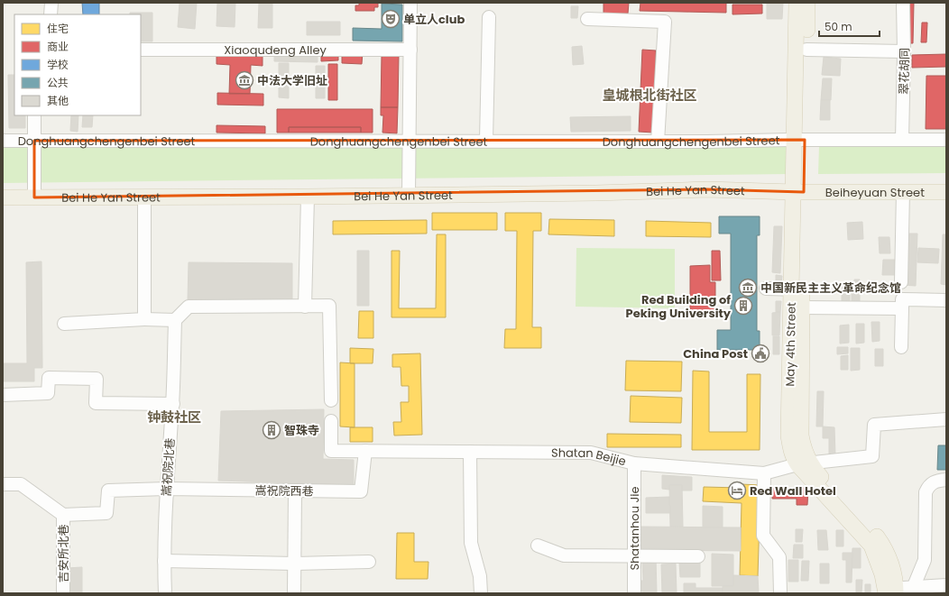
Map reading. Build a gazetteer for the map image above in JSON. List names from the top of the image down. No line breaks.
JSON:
{"streets":{"main road":["Bei He Yan Street","Beiheyuan Street","May 4th Street"],"street":["Xiaoqudeng Alley","翠花胡同","Donghuangchengenbei Street","Shatan Beijie","嵩祝院北巷","嵩祝院西巷","Shatanhou Jie","吉安所北巷"]},"crossings":[["翠花胡同","Donghuangchengenbei Street"],["Donghuangchengenbei Street","May 4th Street"],["Bei He Yan Street","Beiheyuan Street"],["Bei He Yan Street","May 4th Street"],["Beiheyuan Street","May 4th Street"],["May 4th Street","Shatan Beijie"],["Shatan Beijie","嵩祝院西巷"],["Shatan Beijie","Shatanhou Jie"],["嵩祝院北巷","嵩祝院西巷"],["嵩祝院西巷","吉安所北巷"]],"districts":["皇城根北街社区","钟鼓社区"],"places":{"theatre":["单立人club"],"museum":["中法大学旧址","中国新民主主义革命纪念馆"],"building":["Red Building of Peking University","智珠寺"],"public building":["China Post"],"hotel":["Red Wall Hotel"]},"legend":["住宅","商业","学校","公共","其他"],"scale_bar":"50 m"}
